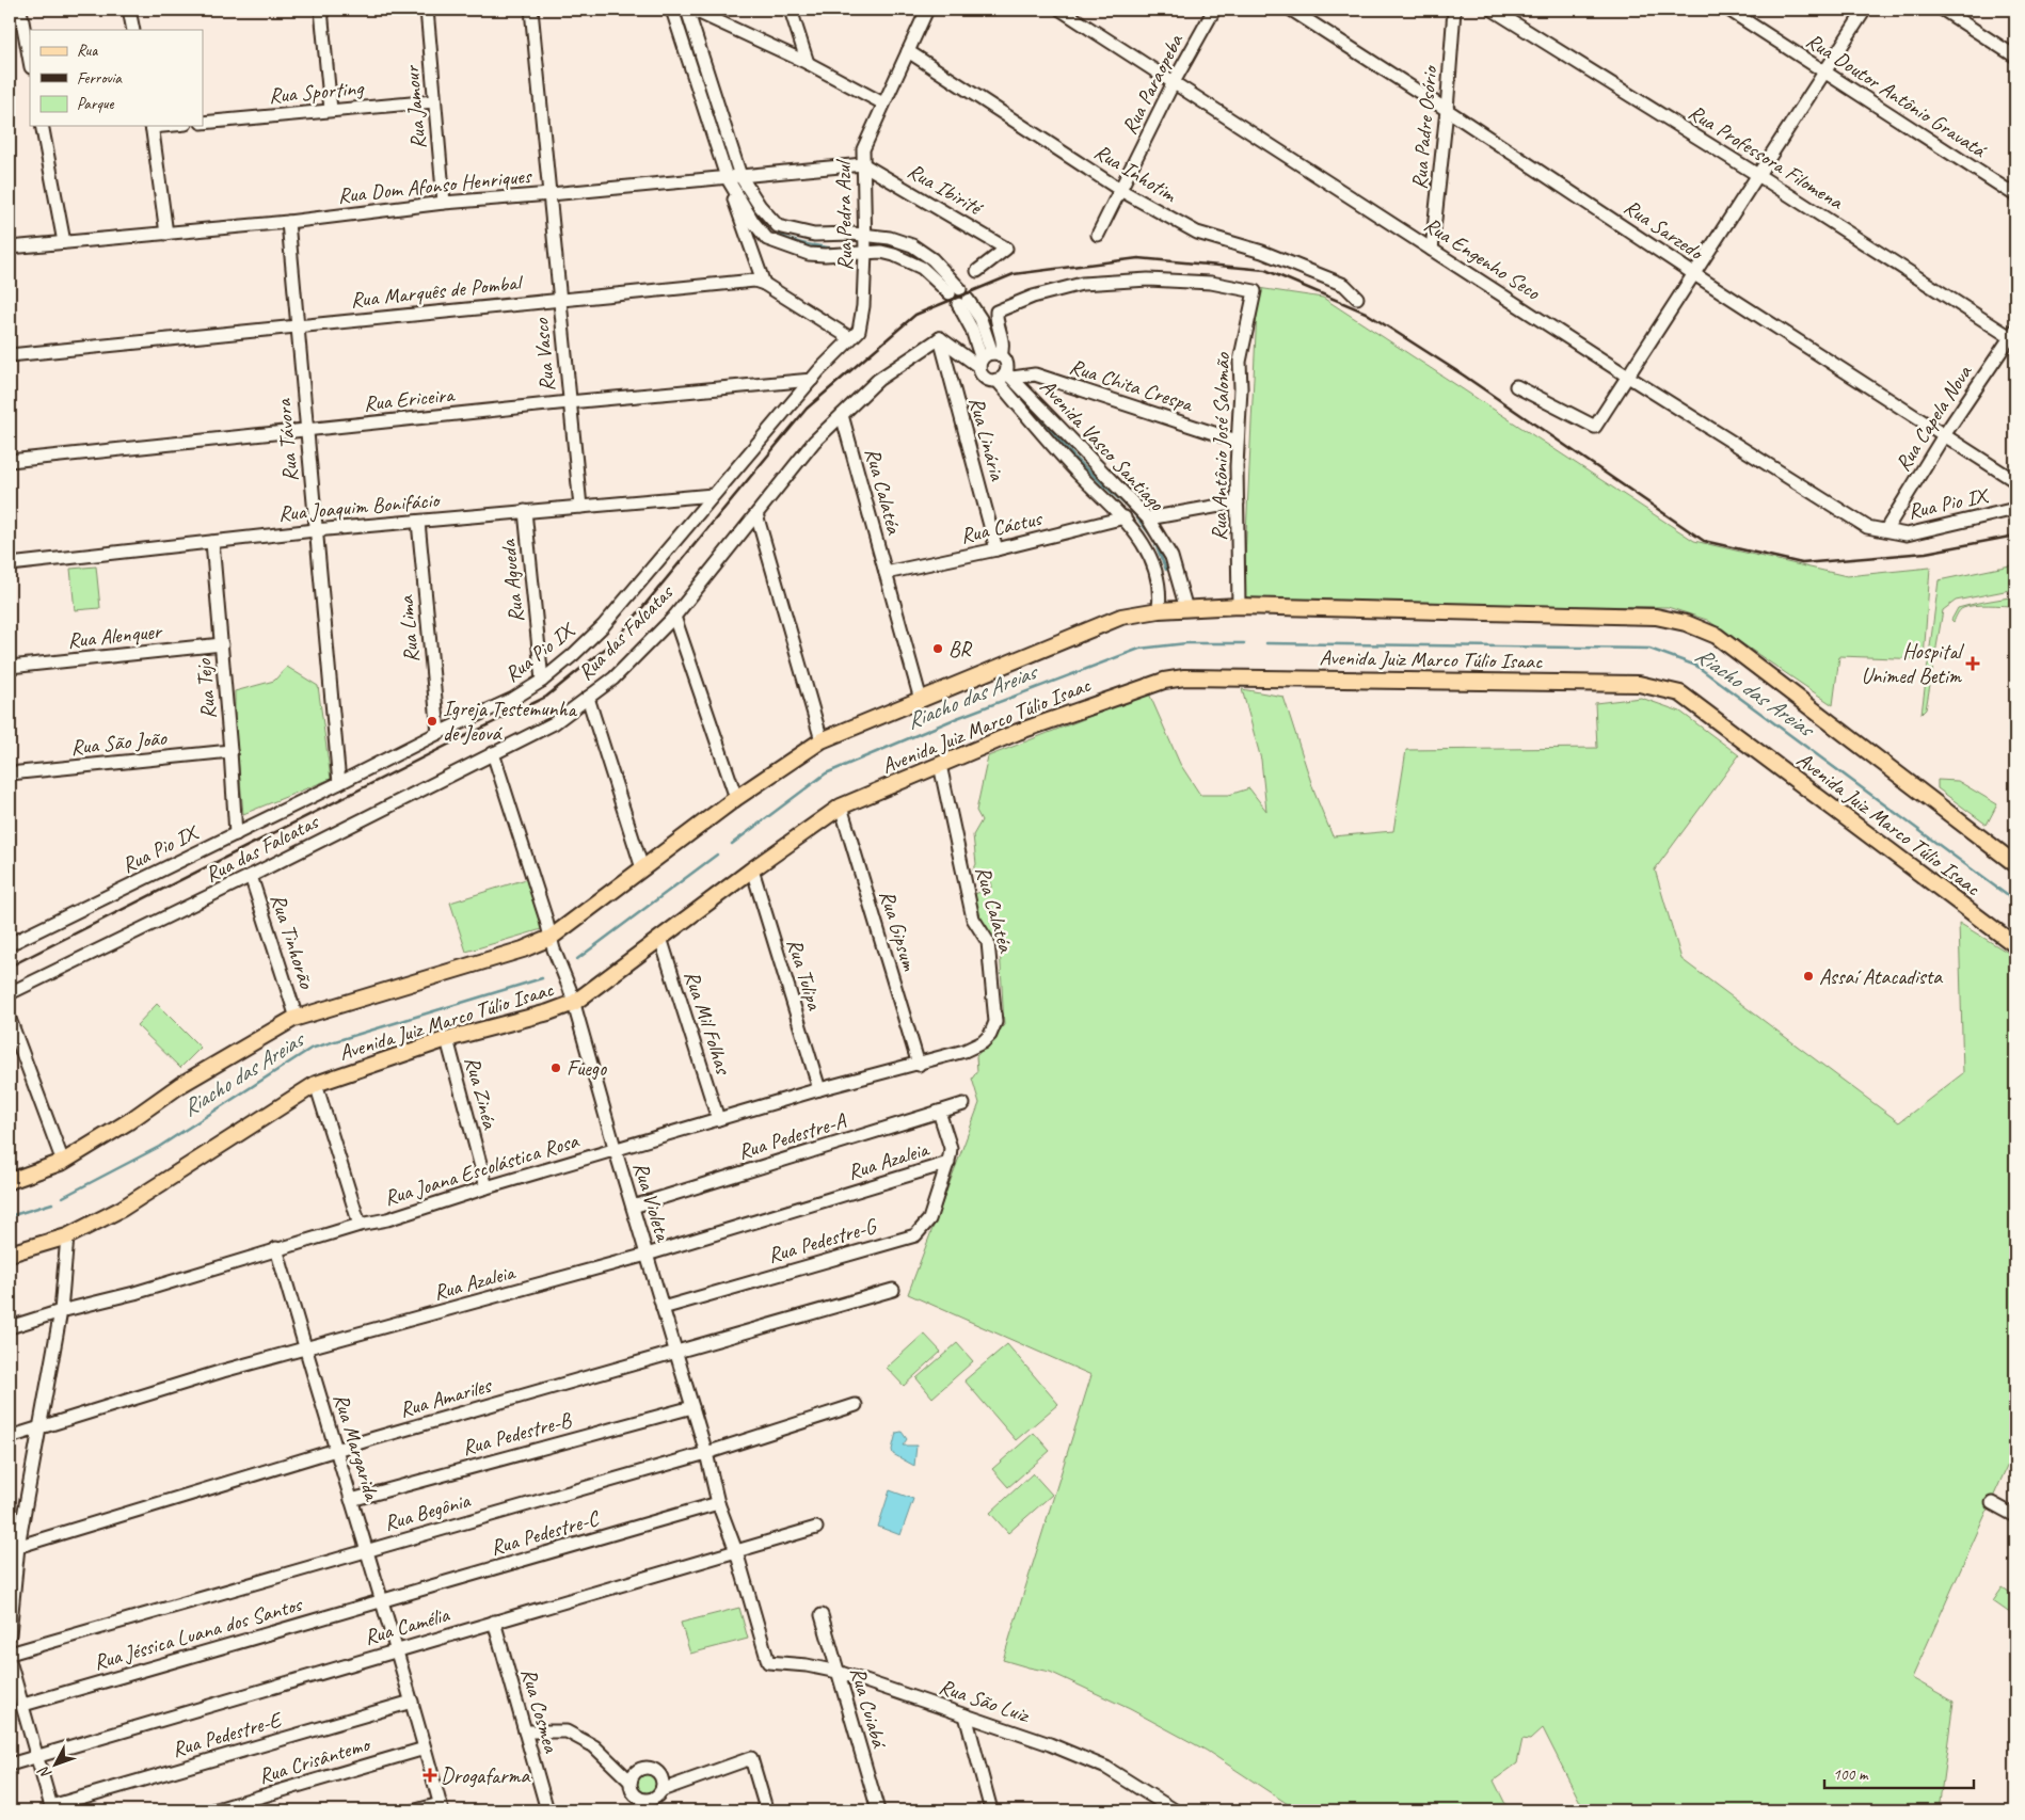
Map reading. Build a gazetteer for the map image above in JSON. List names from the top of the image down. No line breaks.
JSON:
{"streets":{"main road":["Avenida Juiz Marco Túlio Isaac"],"street":["Rua Paraopeba","Rua Sporting","Rua Doutor Antônio Gravatá","Rua Jamour","Rua Padre Osório","Rua Professora Filomena","Rua Inhotim","Rua Dom Afonso Henriques","Rua Ibirité","Rua Pedra Azul","Rua Sarzedo","Rua Engenho Seco","Rua Marquês de Pombal","Rua Vasco","Rua Chita Crespa","Rua Ericeira","Rua Capela Nova","Rua Linária","Rua Távora","Avenida Vasco Santiago","Rua Antônio José Salomão","Rua Calatéa","Rua Pio IX","Rua Joaquim Bonifácio","Rua Cáctus","Rua Agueda","Rua Lima","Rua das Falcatas","Rua Alenquer","Rua Tejo","Rua São João","Rua Gipsum","Rua Tinhorão","Rua Tulipa","Rua Mil Folhas","Rua Zinéa","Rua Pedestre-A","Rua Azaleia","Rua Joana Escolástica Rosa","Rua Violeta","Rua Pedestre-G","Rua Amariles","Rua Pedestre-B","Rua Margarida","Rua Begônia","Rua Pedestre-C","Rua Camélia","Rua Jéssica Luana dos Santos","Rua São Luiz","Rua Cuiabá","Rua Cosmea","Rua Pedestre-E","Rua Crisântemo"]},"crossings":[["Rua Paraopeba","Rua Inhotim"],["Rua Paraopeba","Rua Engenho Seco"],["Rua Sporting","Rua Jamour"],["Rua Jamour","Rua Dom Afonso Henriques"],["Rua Padre Osório","Rua Sarzedo"],["Rua Padre Osório","Rua Engenho Seco"],["Rua Professora Filomena","Rua Capela Nova"],["Rua Inhotim","Rua Pedra Azul"],["Rua Dom Afonso Henriques","Rua Ibirité"],["Rua Dom Afonso Henriques","Rua Pedra Azul"],["Rua Dom Afonso Henriques","Rua Vasco"],["Rua Dom Afonso Henriques","Rua Távora"],["Rua Ibirité","Rua Pedra Azul"],["Rua Pedra Azul","Rua Marquês de Pombal"],["Rua Pedra Azul","Rua Pio IX"],["Rua Sarzedo","Rua Capela Nova"],["Rua Engenho Seco","Rua Capela Nova"],["Rua Engenho Seco","Rua Pio IX"],["Rua Marquês de Pombal","Rua Vasco"],["Rua Marquês de Pombal","Rua Távora"],["Rua Marquês de Pombal","Rua Pio IX"],["Rua Vasco","Rua Ericeira"],["Rua Vasco","Rua Joaquim Bonifácio"],["Rua Chita Crespa","Avenida Vasco Santiago"],["Rua Chita Crespa","Rua Antônio José Salomão"],["Rua Ericeira","Rua Távora"],["Rua Ericeira","Rua Pio IX"],["Rua Capela Nova","Rua Pio IX"],["Rua Linária","Rua Cáctus"],["Rua Linária","Rua das Falcatas"],["Rua Távora","Rua Pio IX"],["Rua Távora","Rua Joaquim Bonifácio"],["Avenida Vasco Santiago","Rua Antônio José Salomão"],["Avenida Vasco Santiago","Rua Cáctus"],["Avenida Vasco Santiago","Avenida Juiz Marco Túlio Isaac"],["Rua Antônio José Salomão","Avenida Juiz Marco Túlio Isaac"],["Rua Calatéa","Rua Cáctus"],["Rua Calatéa","Rua das Falcatas"],["Rua Calatéa","Avenida Juiz Marco Túlio Isaac"],["Rua Calatéa","Rua Joana Escolástica Rosa"],["Rua Pio IX","Rua Joaquim Bonifácio"],["Rua Pio IX","Rua Agueda"],["Rua Pio IX","Rua Lima"],["Rua Pio IX","Rua Tejo"],["Rua Joaquim Bonifácio","Rua Agueda"],["Rua Joaquim Bonifácio","Rua Lima"],["Rua Joaquim Bonifácio","Rua Tejo"],["Rua das Falcatas","Rua Tinhorão"],["Rua das Falcatas","Rua Violeta"],["Rua Alenquer","Rua Tejo"],["Avenida Juiz Marco Túlio Isaac","Rua Gipsum"],["Avenida Juiz Marco Túlio Isaac","Rua Tinhorão"],["Avenida Juiz Marco Túlio Isaac","Rua Tulipa"],["Avenida Juiz Marco Túlio Isaac","Rua Mil Folhas"],["Avenida Juiz Marco Túlio Isaac","Rua Zinéa"],["Avenida Juiz Marco Túlio Isaac","Rua Violeta"],["Rua Tejo","Rua São João"],["Rua Gipsum","Rua Joana Escolástica Rosa"],["Rua Tulipa","Rua Joana Escolástica Rosa"],["Rua Mil Folhas","Rua Joana Escolástica Rosa"],["Rua Zinéa","Rua Joana Escolástica Rosa"],["Rua Pedestre-A","Rua Violeta"],["Rua Azaleia","Rua Violeta"],["Rua Azaleia","Rua Pedestre-G"],["Rua Azaleia","Rua Margarida"],["Rua Joana Escolástica Rosa","Rua Violeta"],["Rua Joana Escolástica Rosa","Rua Margarida"],["Rua Violeta","Rua Pedestre-G"],["Rua Violeta","Rua Amariles"],["Rua Violeta","Rua Pedestre-B"],["Rua Violeta","Rua Begônia"],["Rua Violeta","Rua Pedestre-C"],["Rua Violeta","Rua Camélia"],["Rua Violeta","Rua São Luiz"],["Rua Amariles","Rua Margarida"],["Rua Pedestre-B","Rua Margarida"],["Rua Margarida","Rua Begônia"],["Rua Margarida","Rua Pedestre-C"],["Rua Margarida","Rua Camélia"],["Rua Margarida","Rua Jéssica Luana dos Santos"],["Rua Margarida","Rua Pedestre-E"],["Rua Margarida","Rua Crisântemo"],["Rua Pedestre-C","Rua Jéssica Luana dos Santos"],["Rua Camélia","Rua Cosmea"],["Rua São Luiz","Rua Cuiabá"]],"water":["Riacho das Areias"],"places":{"other":["BR","Igreja Testemunha de Jeová","Assaí Atacadista","Fuego"],"health":["Hospital Unimed Betim","Drogafarma"]},"legend":["Rua","Ferrovia","Parque"],"scale_bar":"100 m","north":"bottom left"}
